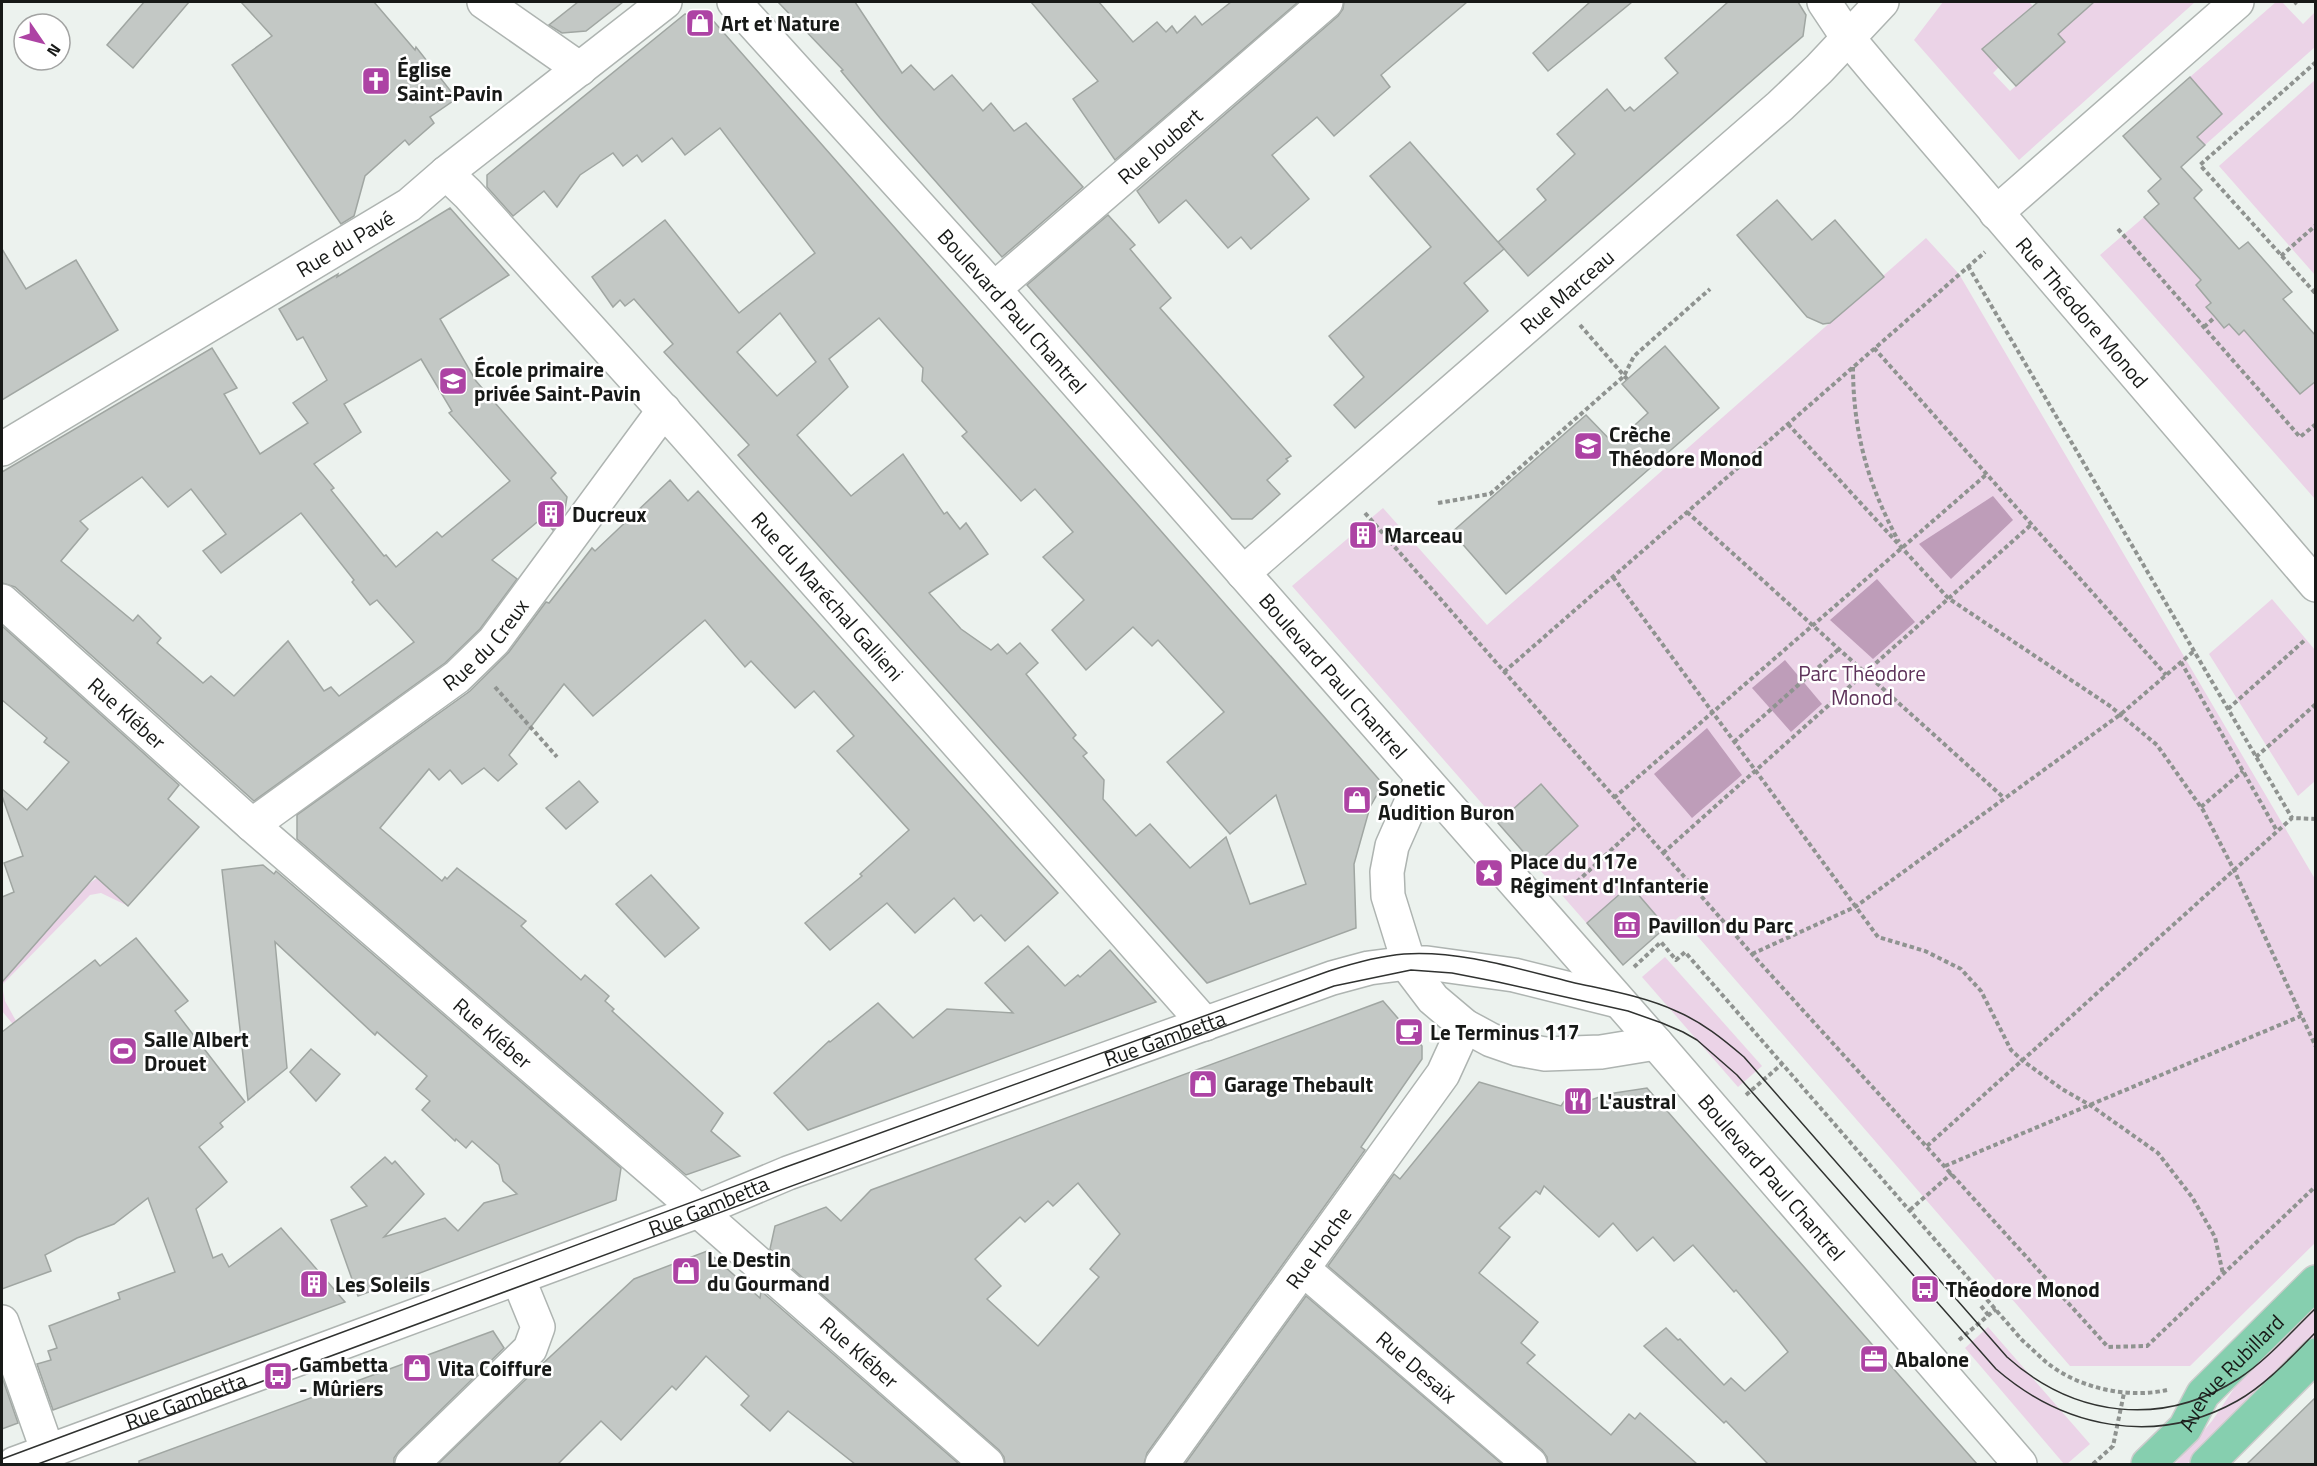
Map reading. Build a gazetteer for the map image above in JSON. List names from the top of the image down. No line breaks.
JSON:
{"streets":{"main road":["Avenue Rubillard"],"street":["Rue Joubert","Rue du Pavé","Rue Marceau","Boulevard Paul Chantrel","Rue Théodore Monod","Rue du Maréchal Gallieni","Rue du Creux","Rue Kléber","Rue Gambetta","Rue Hoche","Rue Desaix"]},"crossings":[["Rue Joubert","Boulevard Paul Chantrel"],["Rue du Pavé","Rue du Maréchal Gallieni"],["Rue Marceau","Boulevard Paul Chantrel"],["Rue Marceau","Rue Théodore Monod"],["Boulevard Paul Chantrel","Rue Gambetta"],["Rue du Maréchal Gallieni","Rue du Creux"],["Rue du Maréchal Gallieni","Rue Gambetta"],["Rue du Creux","Rue Kléber"],["Rue Kléber","Rue Gambetta"],["Rue Hoche","Rue Desaix"]],"parks":["Parc Théodore Monod"],"places":{"shop":["Art et Nature","Sonetic Audition Buron","Garage Thebault","Le Destin du Gourmand","Vita Coiffure"],"church":["Église Saint-Pavin"],"school or university":["École primaire privée Saint-Pavin","Crèche Théodore Monod"],"building":["Ducreux","Marceau","Les Soleils"],"place":["Place du 117e Régiment d'Infanterie"],"museum":["Pavillon du Parc"],"cafe":["Le Terminus 117"],"sports":["Salle Albert Drouet"],"restaurant":["L'austral"],"bus stop":["Théodore Monod","Gambetta - Mûriers"],"office":["Abalone"]},"north":"bottom right"}
